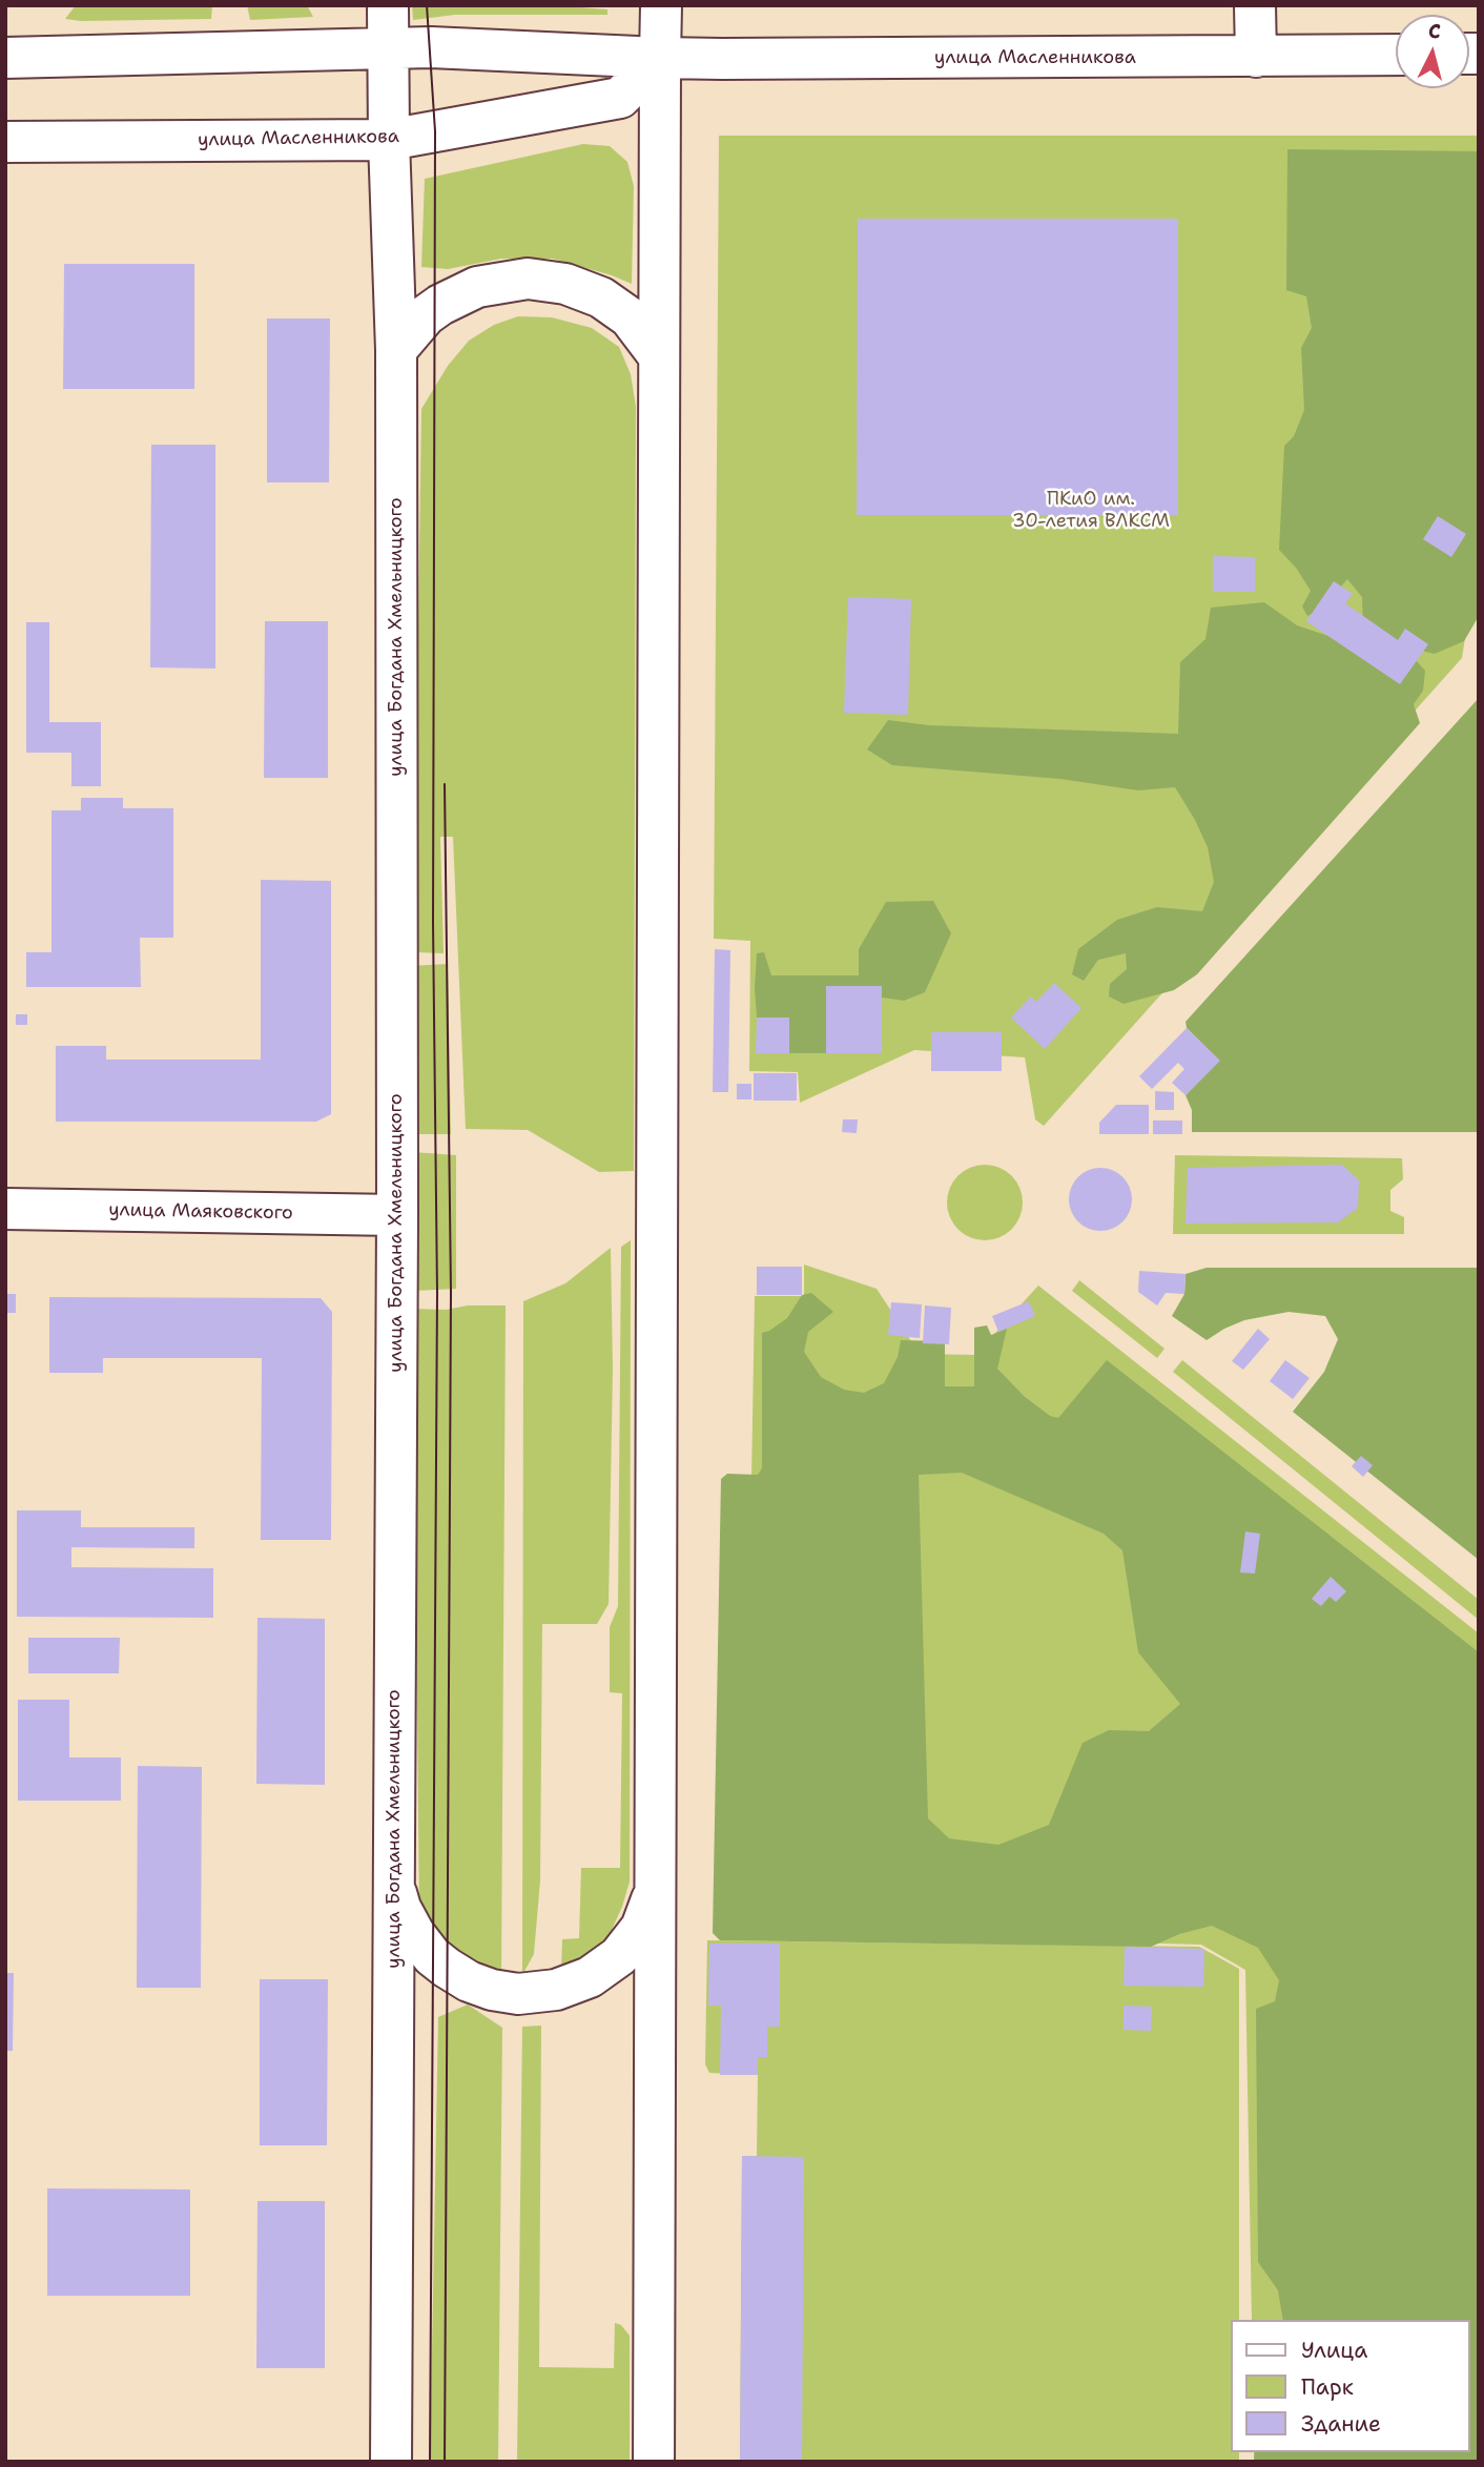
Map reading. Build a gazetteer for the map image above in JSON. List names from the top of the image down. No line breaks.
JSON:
{"streets":{"main road":["улица Масленникова","улица Богдана Хмельницкого","улица Маяковского"]},"crossings":[["улица Масленникова","улица Богдана Хмельницкого"],["улица Богдана Хмельницкого","улица Маяковского"]],"parks":["ПКиО им. 30-летия ВЛКСМ"],"legend":["Улица","Парк","Здание"],"north":"top"}
